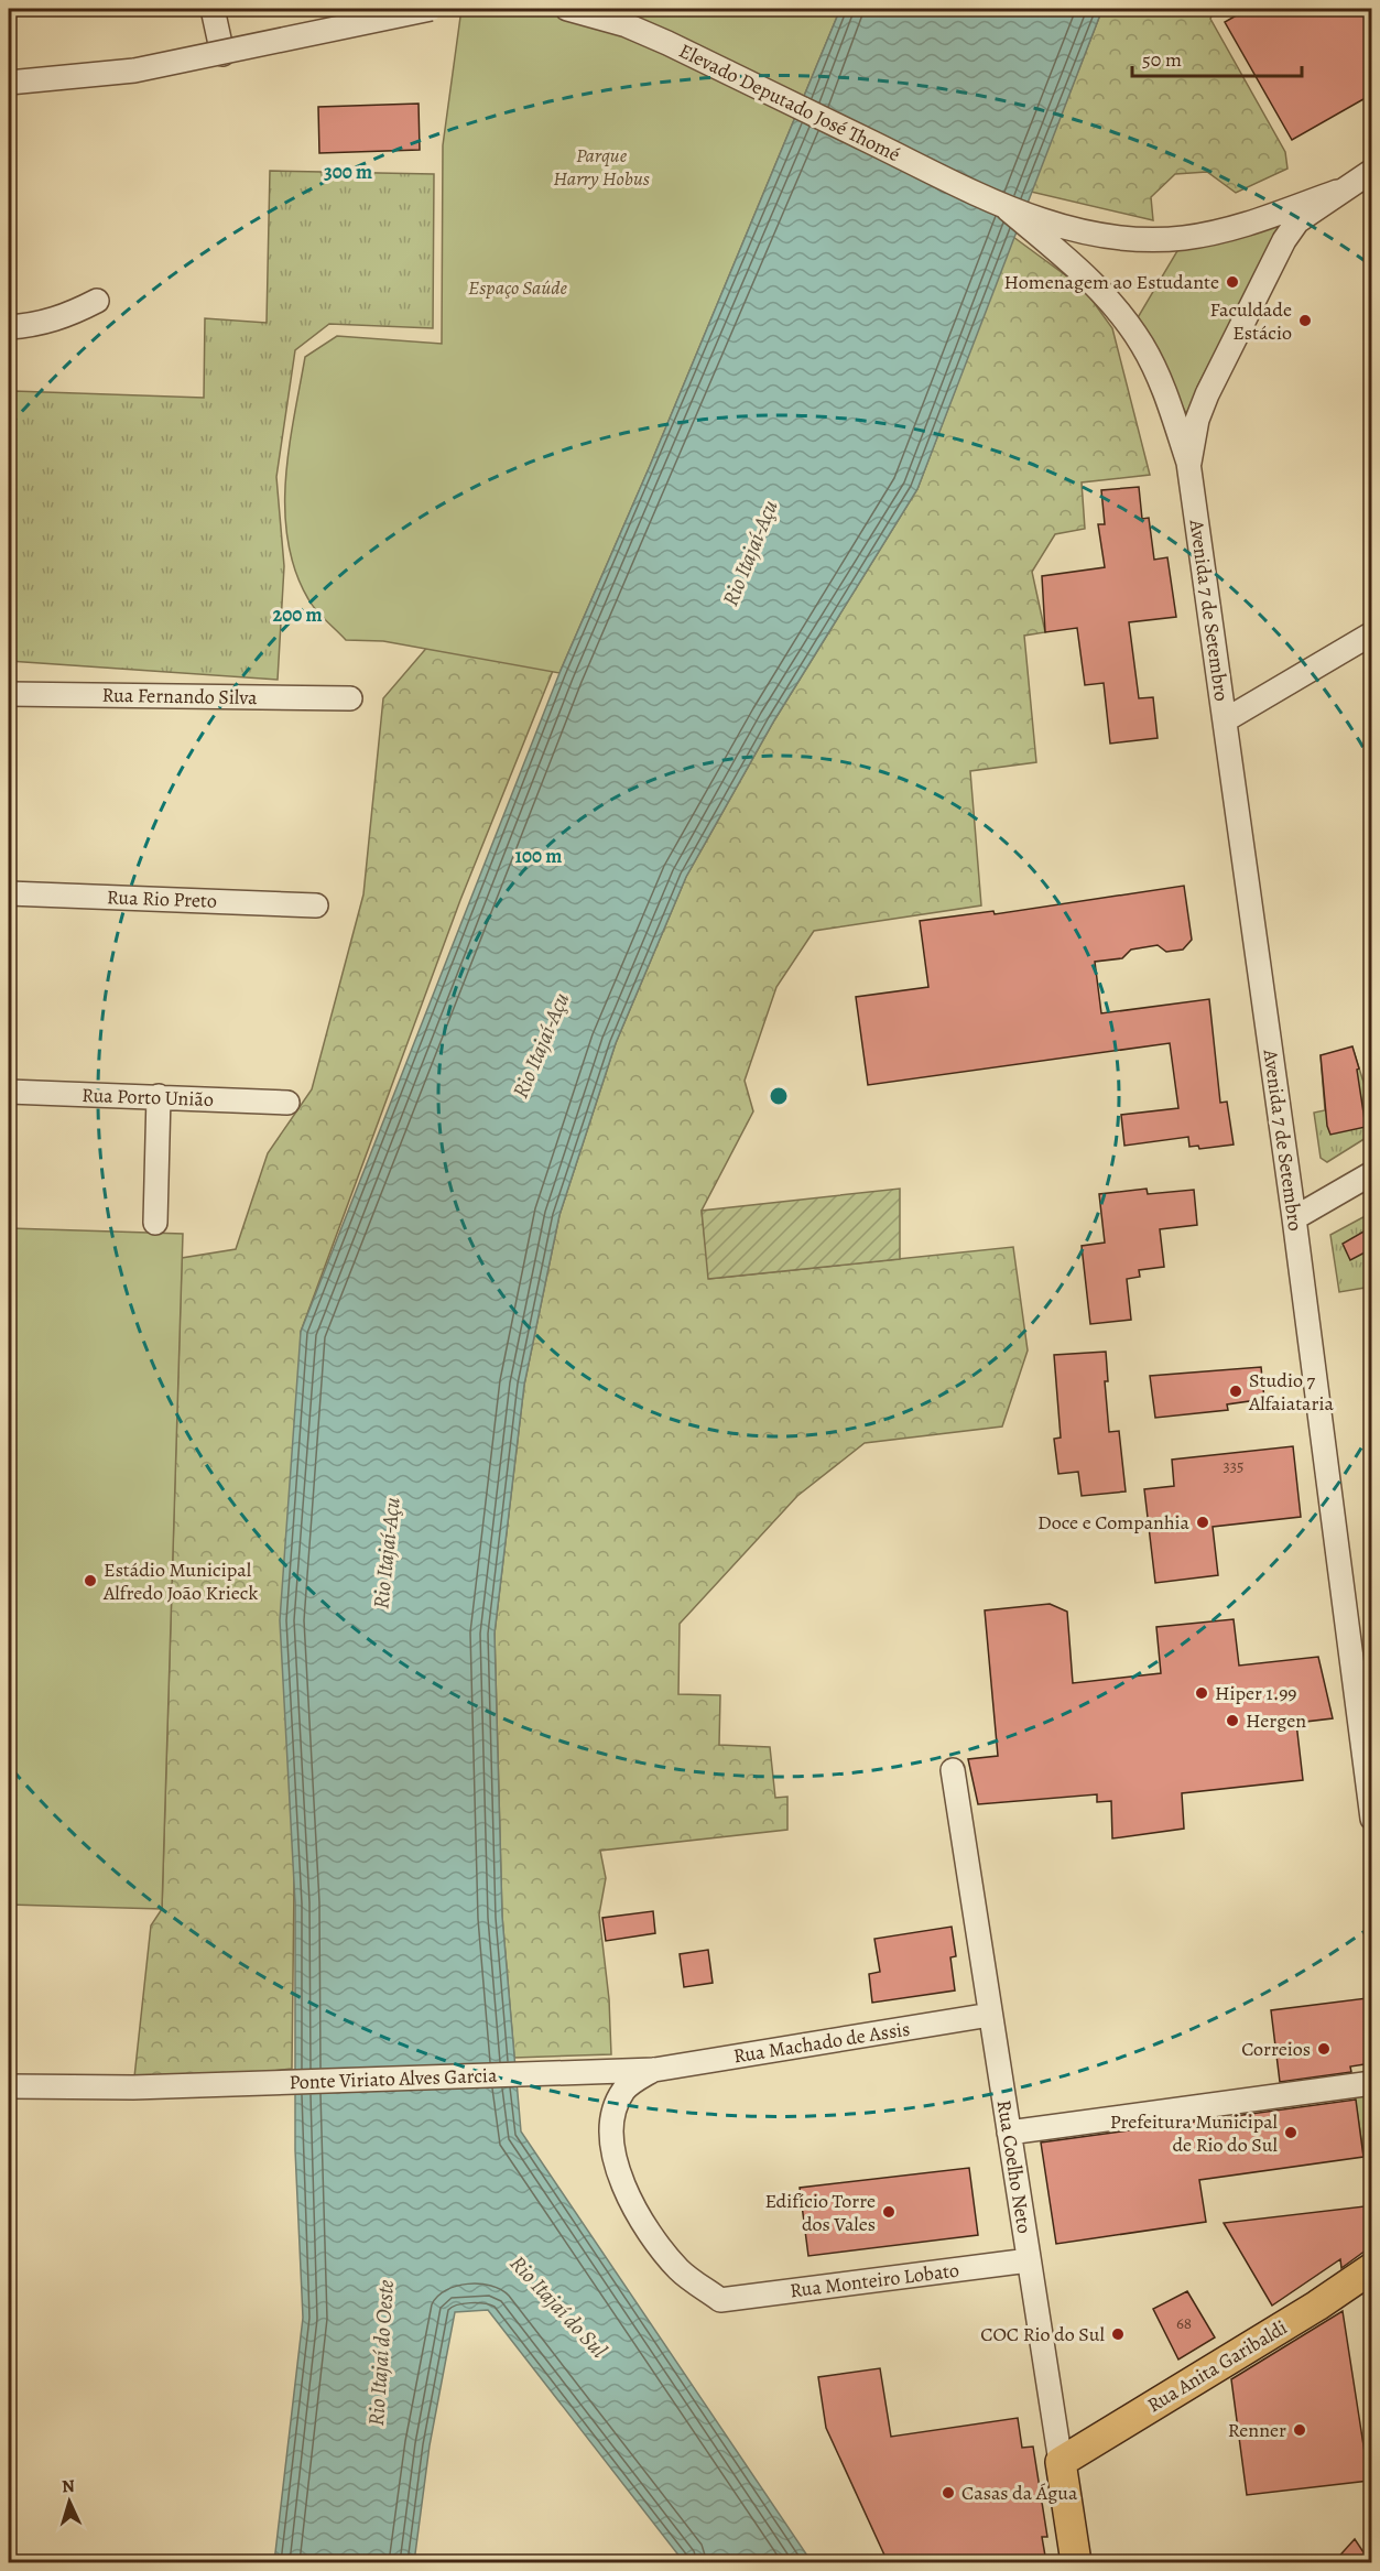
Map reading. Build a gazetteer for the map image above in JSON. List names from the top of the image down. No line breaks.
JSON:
{"streets":{"main road":["Rua Coelho Neto","Rua Anita Garibaldi"],"street":["Elevado Deputado José Thomé","Avenida 7 de Setembro","Rua Fernando Silva","Rua Rio Preto","Rua Porto União","Rua Machado de Assis","Ponte Viriato Alves Garcia","Rua Monteiro Lobato"]},"crossings":[["Elevado Deputado José Thomé","Avenida 7 de Setembro"],["Rua Machado de Assis","Ponte Viriato Alves Garcia"],["Rua Machado de Assis","Rua Coelho Neto"],["Rua Machado de Assis","Rua Monteiro Lobato"],["Ponte Viriato Alves Garcia","Rua Monteiro Lobato"],["Rua Coelho Neto","Rua Monteiro Lobato"],["Rua Coelho Neto","Rua Anita Garibaldi"]],"water":["Rio Itajaí-Açu","Rio Itajaí do Sul","Rio Itajaí do Oeste"],"parks":["Parque Harry Hobus","Espaço Saúde"],"places":["Homenagem ao Estudante","Faculdade Estácio","Studio 7 Alfaiataria","Doce e Companhia","Estádio Municipal Alfredo João Krieck","Hiper 1.99","Hergen","Correios","Prefeitura Municipal de Rio do Sul","Edifício Torre dos Vales","COC Rio do Sul","Renner","Casas da Água"],"house_numbers":["335","68"],"scale_bar":"50 m","north":"top","rings":["300 m","200 m","100 m"]}
